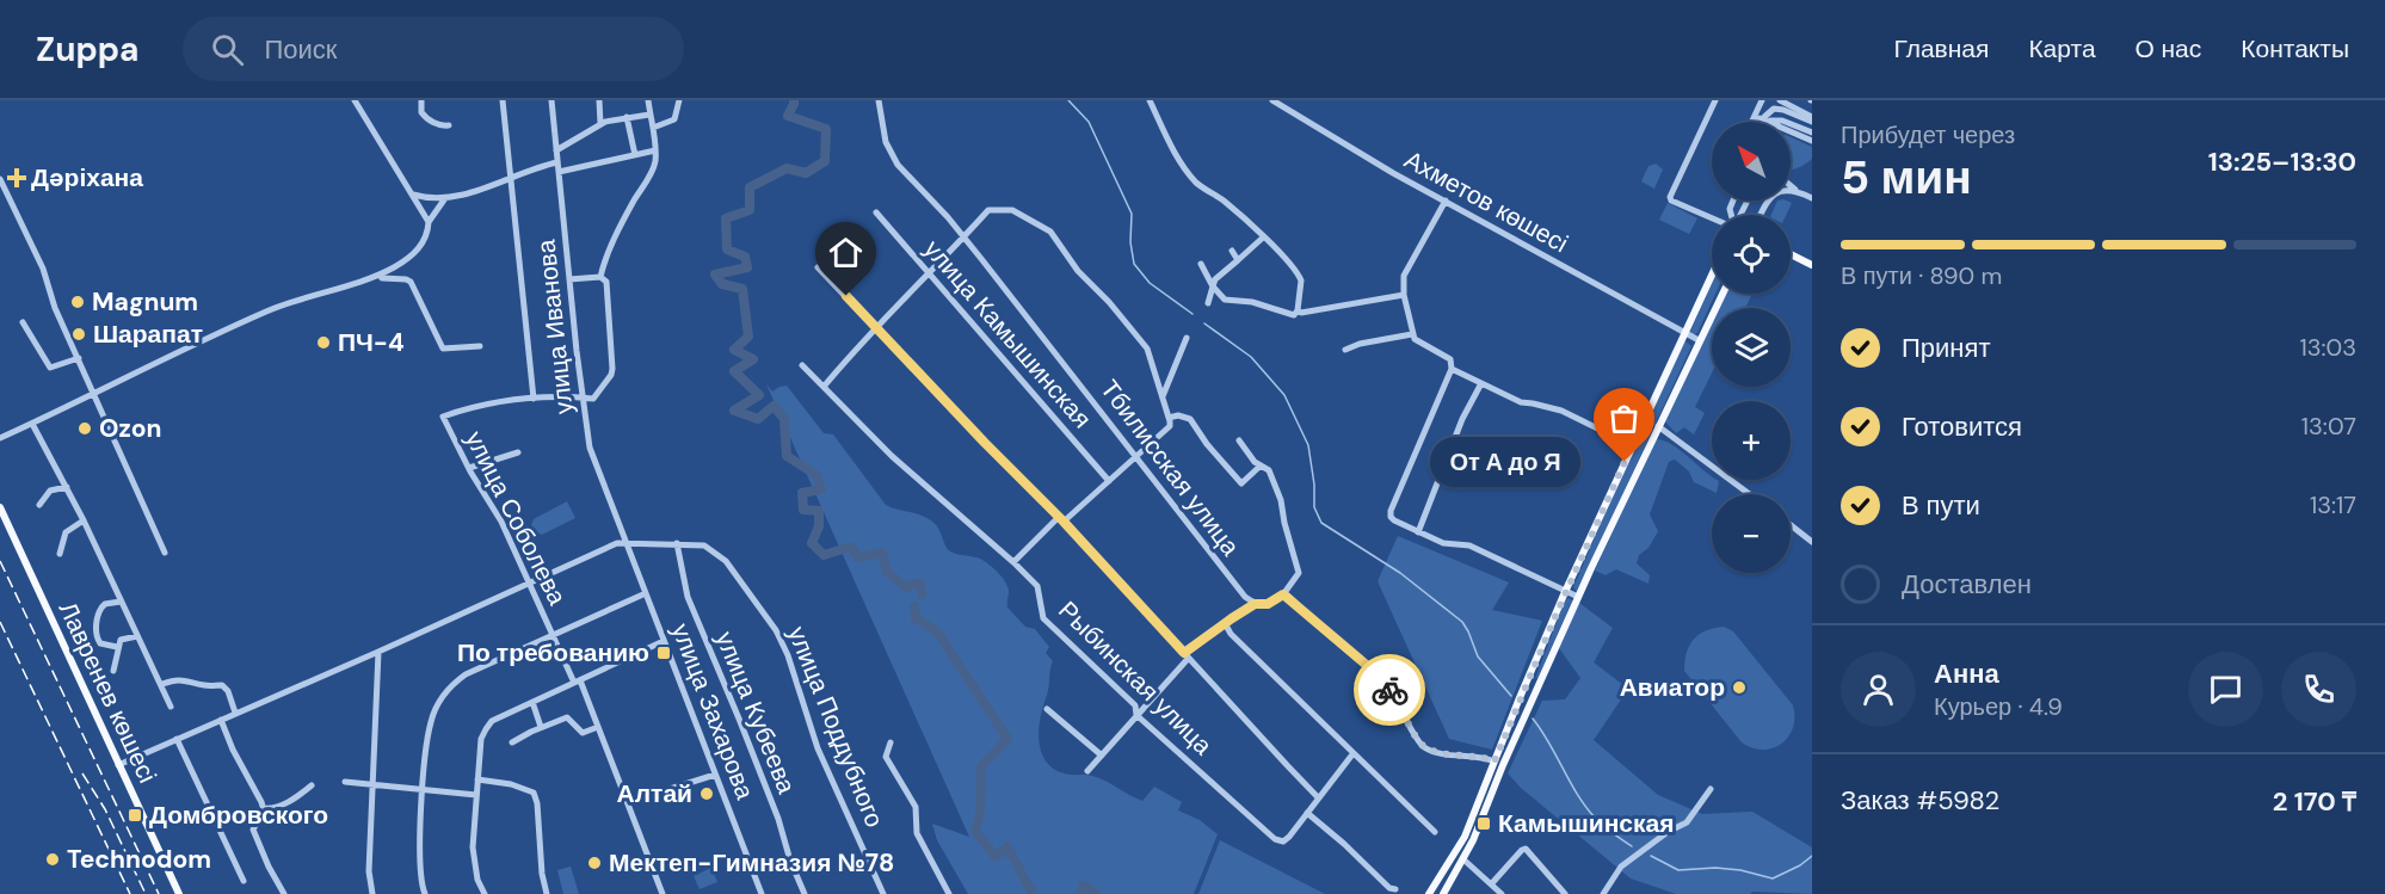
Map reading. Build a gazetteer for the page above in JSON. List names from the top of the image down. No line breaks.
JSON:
{"streets":{"main road":["Лавренев көшесі"],"street":["Ахметов көшесі","улица Иванова","улица Камышинская","Тбилисская улица","улица Соболева","Рыбинская улица","улица Захарова","улица Кубеева","улица Поддубного"]},"crossings":[["улица Иванова","улица Соболева"],["улица Иванова","улица Захарова"],["улица Иванова","улица Поддубного"],["улица Захарова","улица Поддубного"],["улица Кубеева","улица Поддубного"]],"places":{"health":["Дəріхана"],"other":["Magnum","Шарапат","ПЧ-4","Ozon","От А до Я","Авиатор","Алтай","Technodom","Мектеп-Гимназия №78"],"transit":["По требованию","Домбровского","Камышинская"]},"north":"top left","page":{"header":"Zuppa","search":"Поиск","nav":["Главная","Карта","О нас","Контакты"],"heading":["5 мин","Прибудет через","13:25–13:30"],"panel":["Анна","Курьер · 4.9","Заказ #5982","2 170 ₸"],"map_buttons":["+","−"],"bar":"В пути · 890 m","list":[["Принят","13:03"],["Готовится","13:07"],["В пути","13:17"],"Доставлен"],"bubble":"От А до Я"}}
